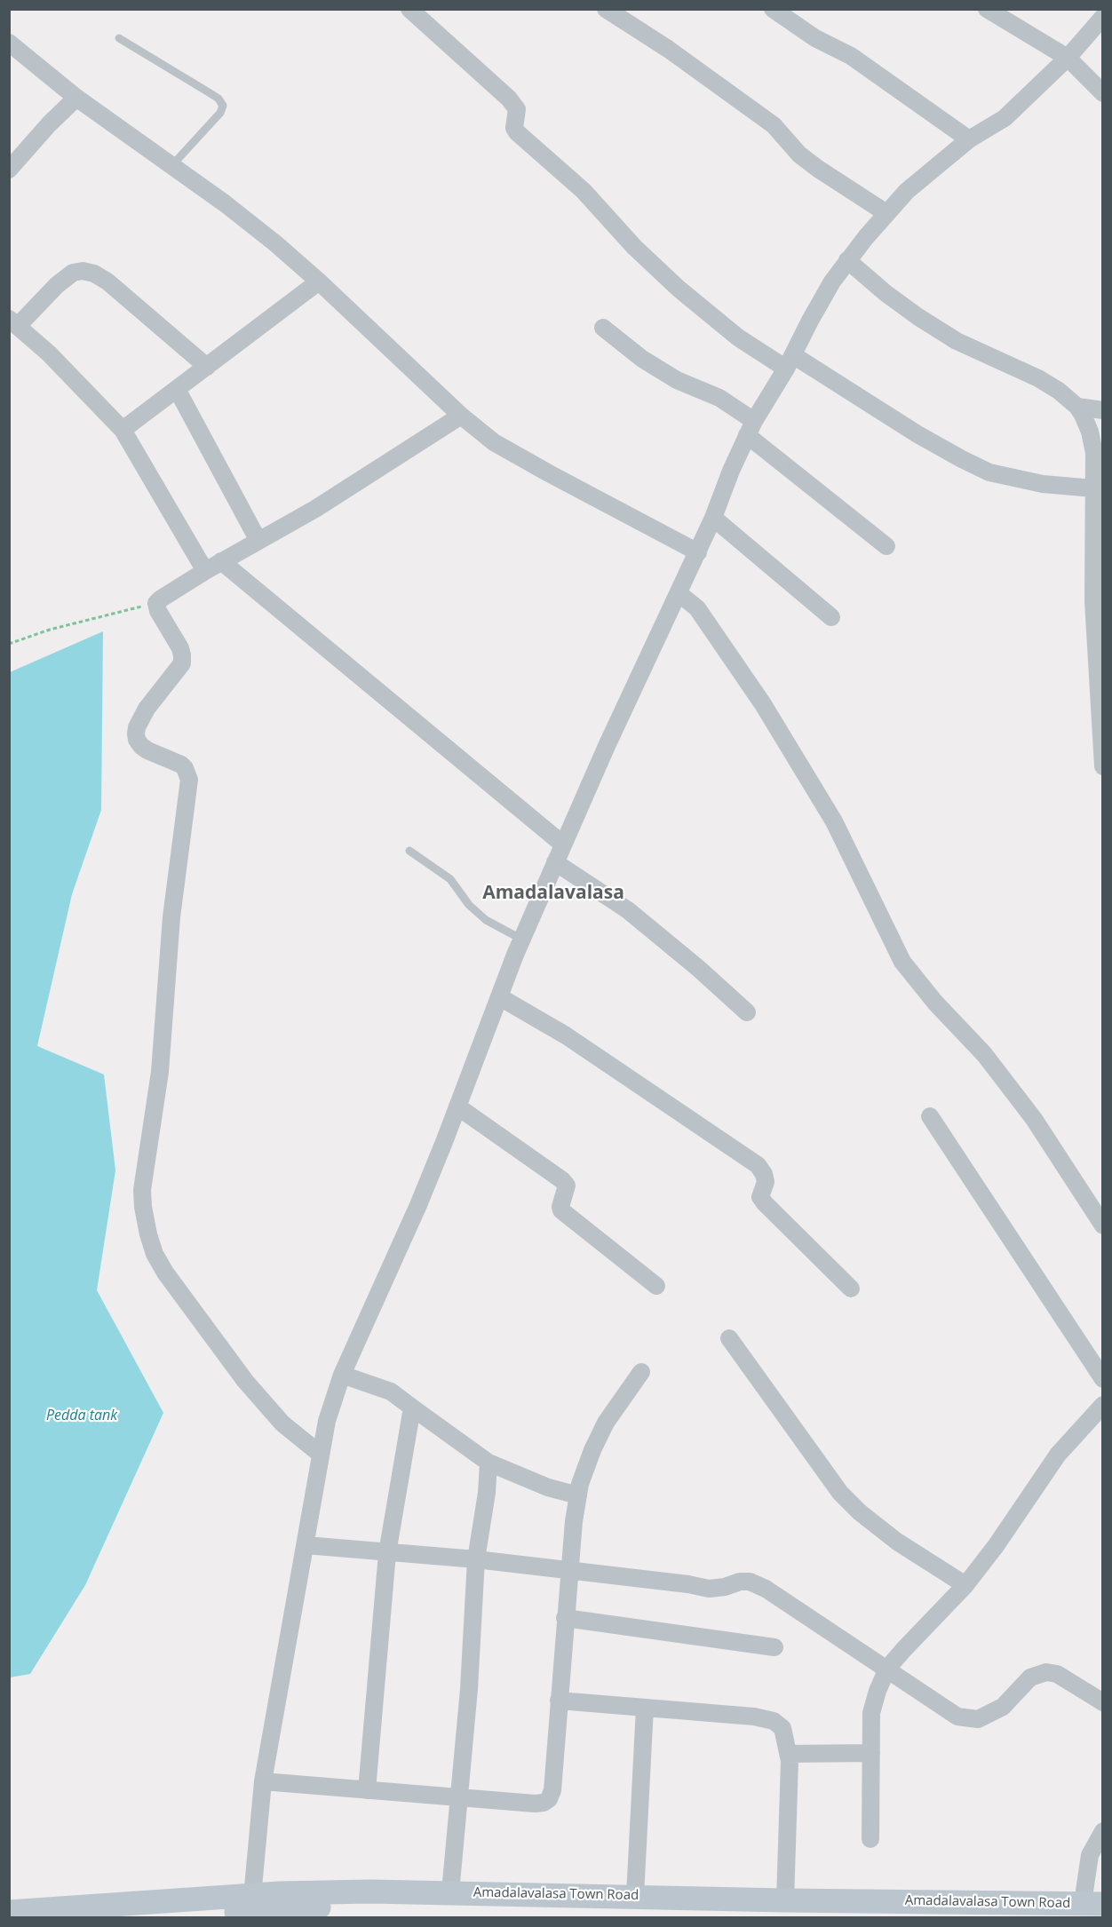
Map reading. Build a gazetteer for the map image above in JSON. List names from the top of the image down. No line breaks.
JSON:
{"streets":{"main road":["Amadalavalasa Town Road"]},"districts":["Amadalavalasa"],"water":["Pedda tank"]}
